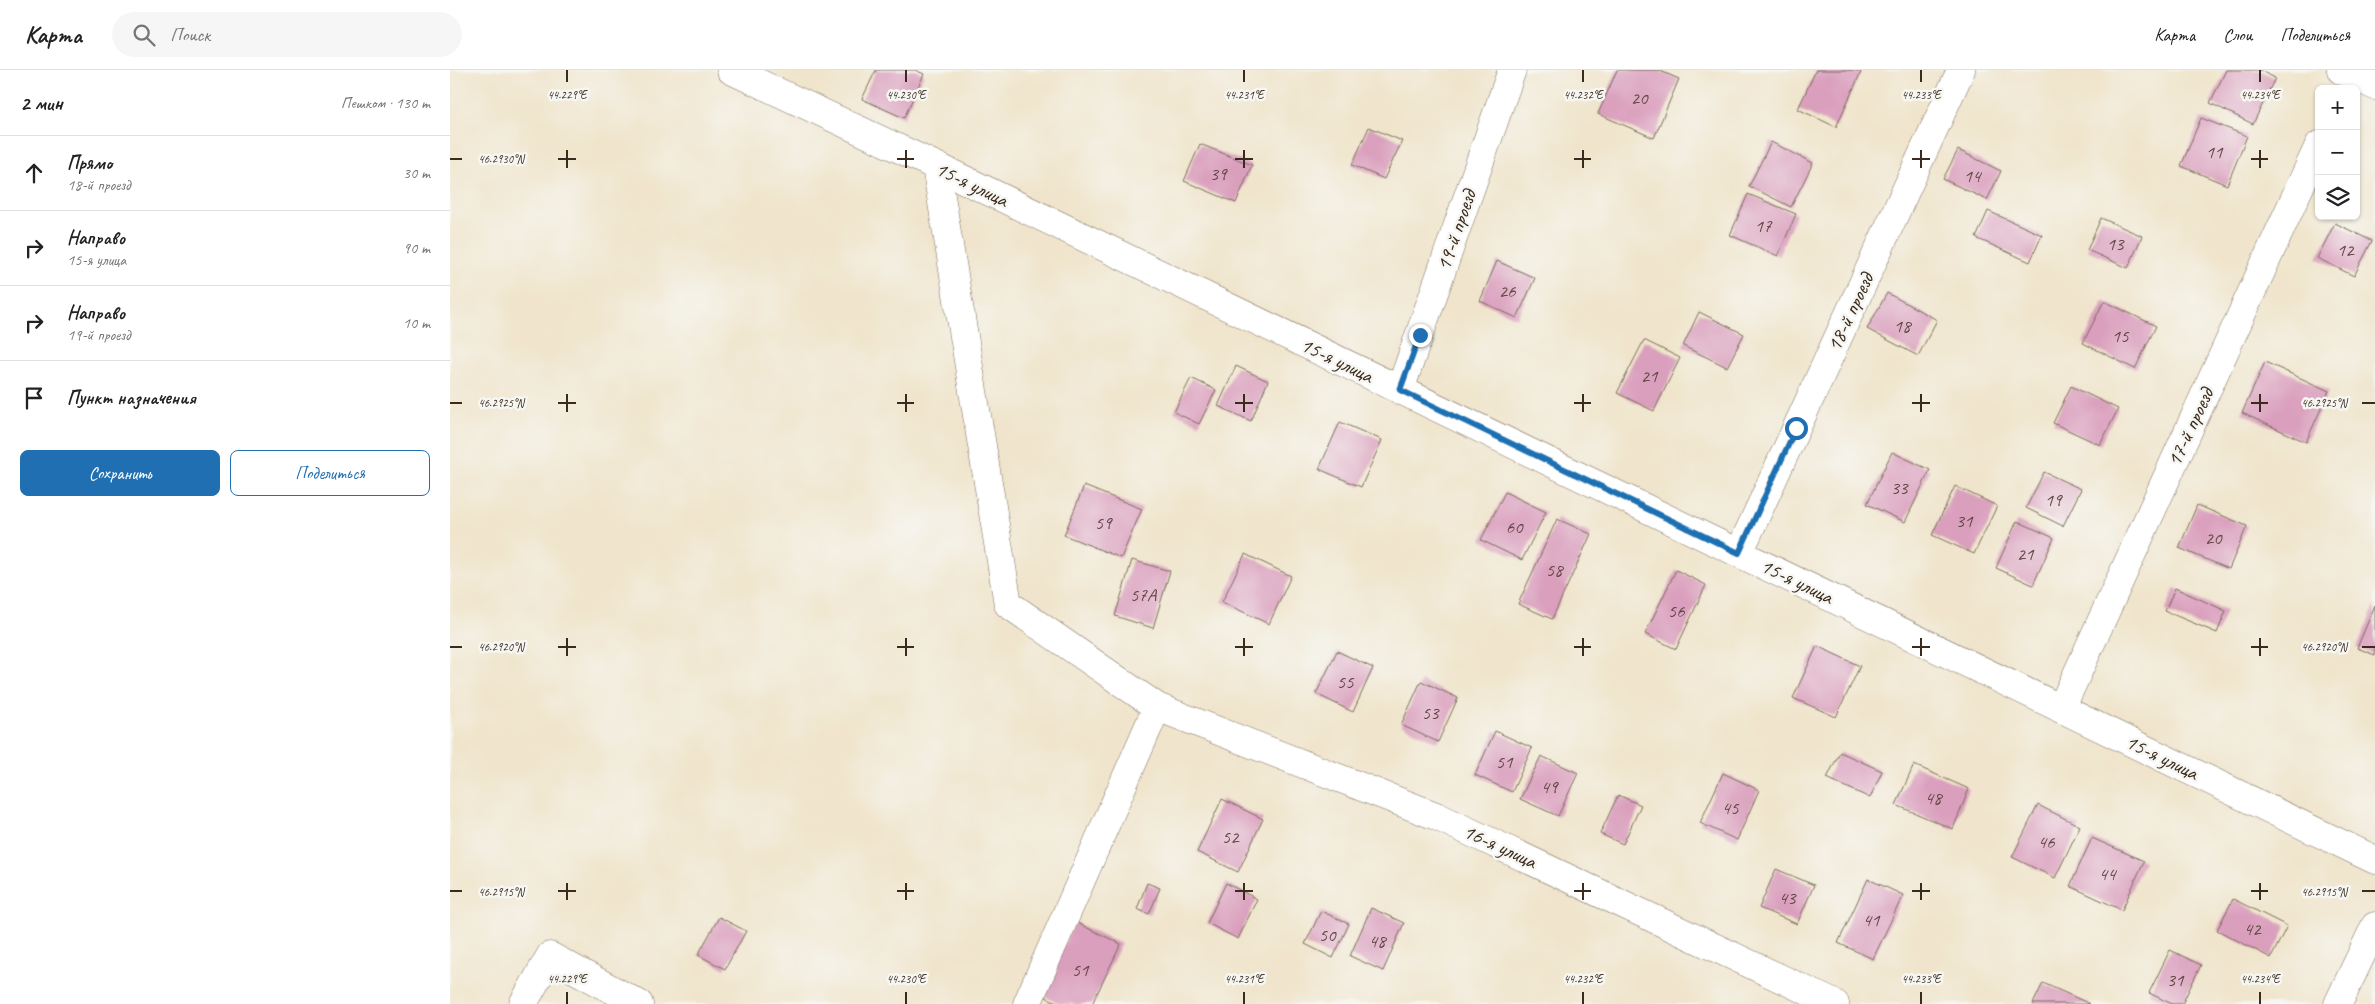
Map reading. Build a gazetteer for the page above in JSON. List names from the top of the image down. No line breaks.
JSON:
{"streets":{"street":["15-я улица","19-й проезд","18-й проезд","17-й проезд","16-я улица"]},"crossings":[["15-я улица","19-й проезд"],["15-я улица","18-й проезд"],["15-я улица","17-й проезд"],["15-я улица","16-я улица"]],"house_numbers":["20","11","39","14","17","13","12","26","18","15","21","33","19","31","59","60","20","21","58","57А","56","55","53","51","49","48","45","52","46","44","43","41","42","50","48","51","31"],"page":{"header":"Карта","search":"Поиск","nav":["Карта","Слои","Поделиться"],"heading":["2 мин","Пешком · 130 m"],"map_buttons":["+","−"],"list":[["Прямо","18-й проезд","30 m"],["Направо","15-я улица","90 m"],["Направо","19-й проезд","10 m"],"Пункт назначения"],"buttons":["Сохранить","Поделиться"]},"coordinates":["44.229°E","44.230°E","44.231°E","44.232°E","44.233°E","44.234°E","46.2930°N","46.2925°N","46.2920°N","46.2915°N"]}
